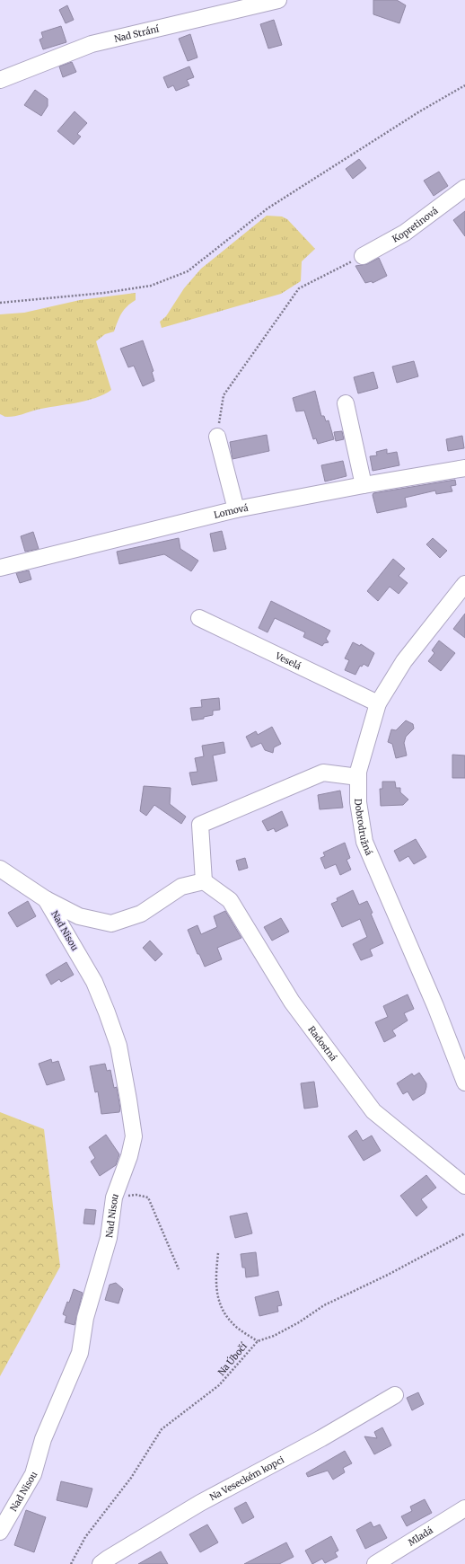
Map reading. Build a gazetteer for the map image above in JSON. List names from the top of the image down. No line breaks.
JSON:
{"streets":{"street":["Nad Strání","Kopretinová","Lomová","Veselá","Dobrodružná","Nad Nisou","Radostná","Na Veseckém kopci","Mladá"],"path":["Na Úbočí"]},"crossings":[["Veselá","Dobrodružná"],["Nad Nisou","Radostná"]]}
